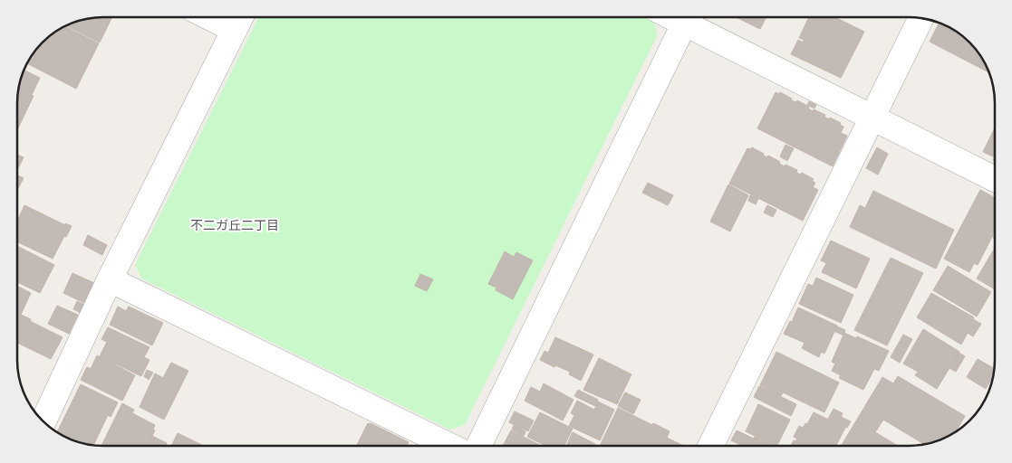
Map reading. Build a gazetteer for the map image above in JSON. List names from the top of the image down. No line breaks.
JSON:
{"districts":["不二ガ丘二丁目"]}
